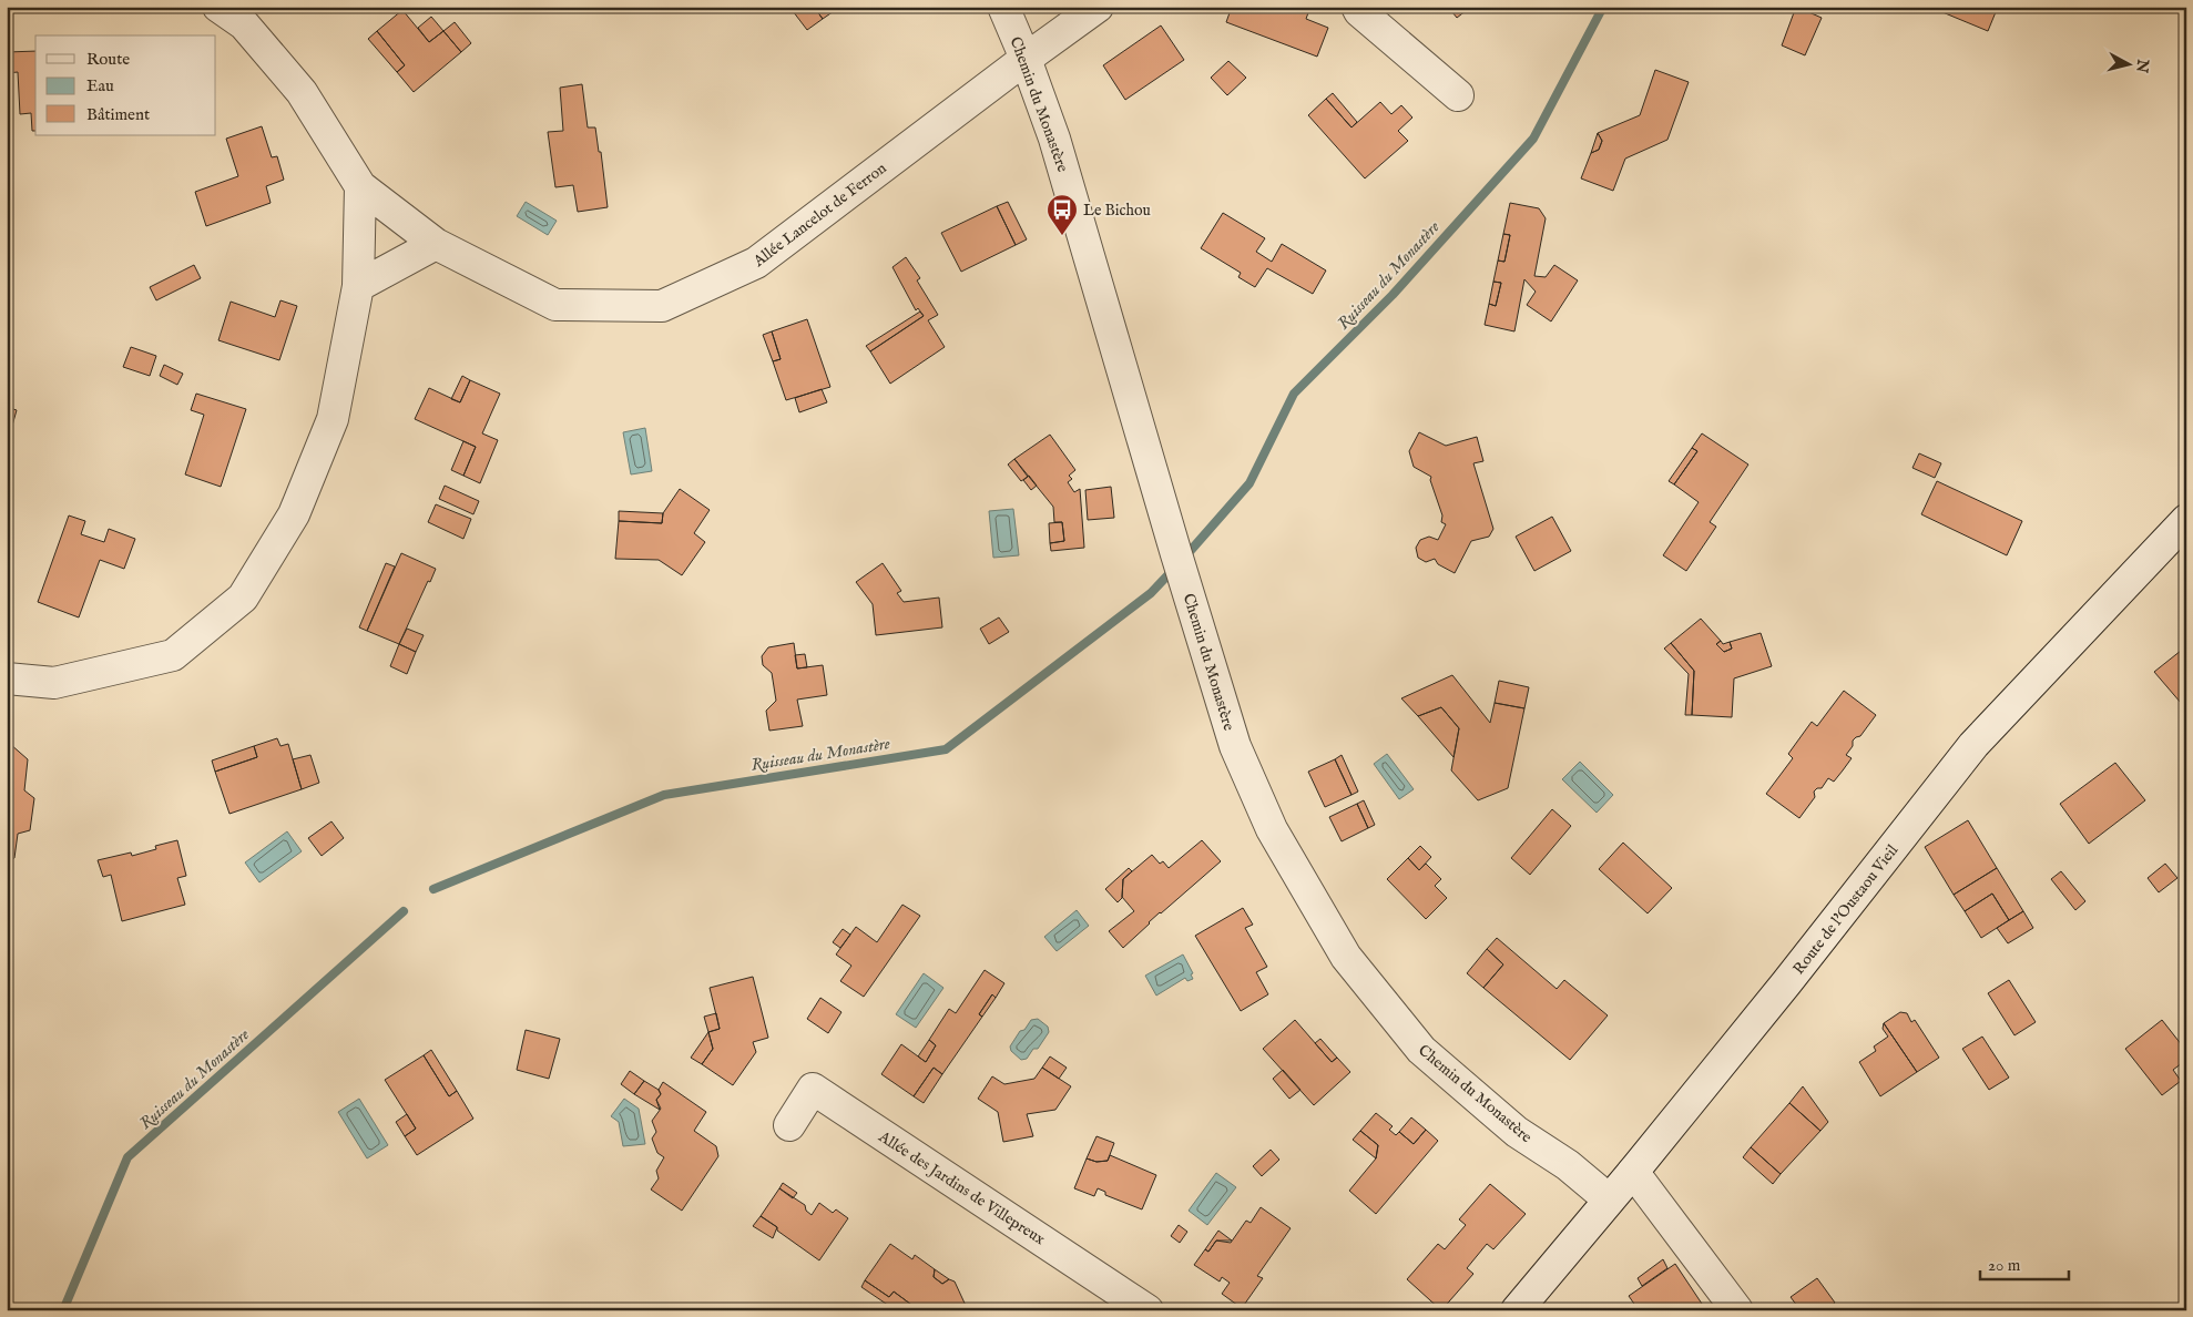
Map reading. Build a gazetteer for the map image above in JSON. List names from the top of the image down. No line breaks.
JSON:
{"streets":{"street":["Chemin du Monastère","Allée Lancelot de Ferron","Route de l'Oustaou Vieil","Allée des Jardins de Villepreux"]},"crossings":[["Chemin du Monastère","Allée Lancelot de Ferron"],["Chemin du Monastère","Route de l'Oustaou Vieil"]],"water":["Ruisseau du Monastère"],"places":{"bus stop":["Le Bichou"]},"legend":["Route","Eau","Bâtiment"],"scale_bar":"20 m","north":"right"}
